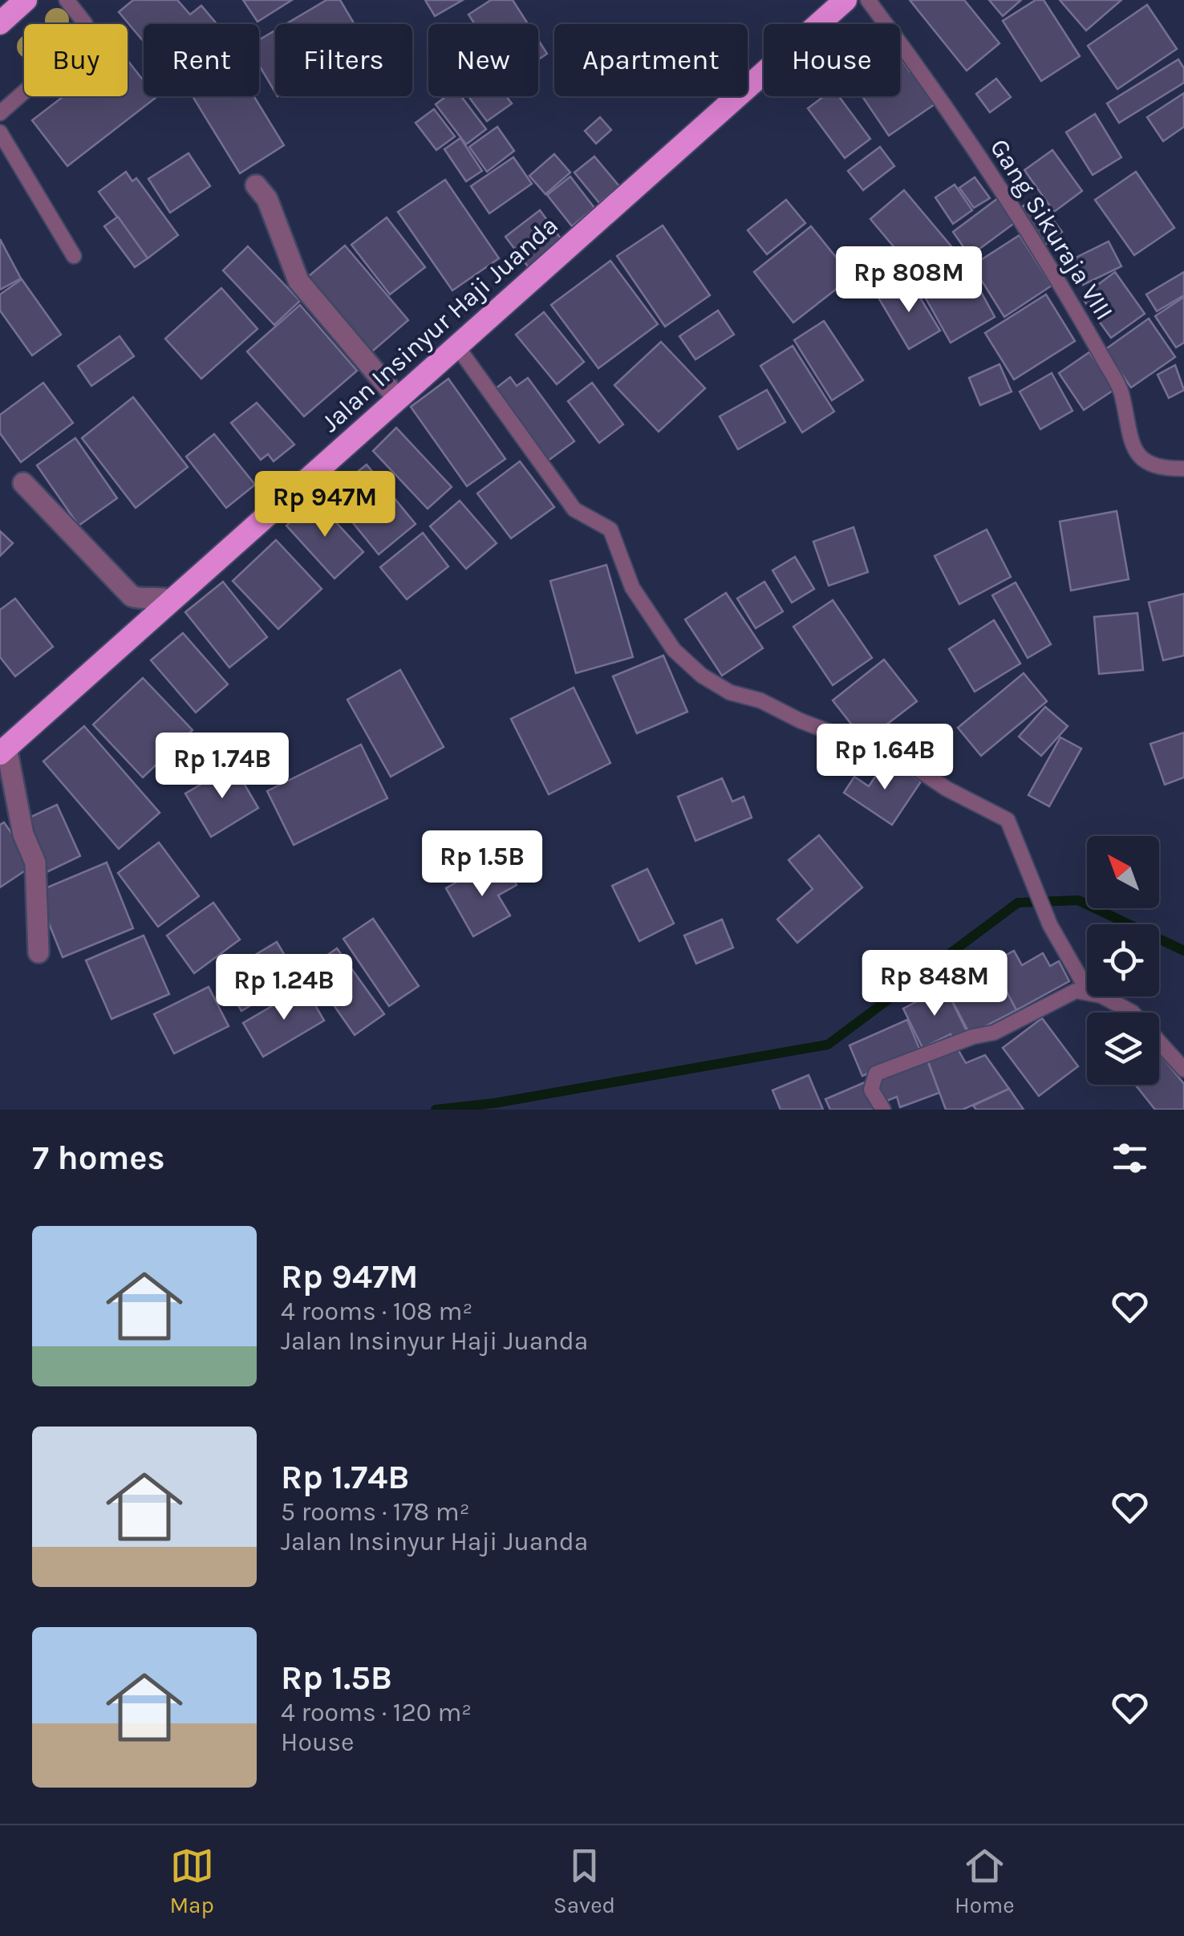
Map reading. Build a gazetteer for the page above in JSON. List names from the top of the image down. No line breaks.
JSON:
{"streets":{"highway":["Jalan Insinyur Haji Juanda"],"lane":["Gang Sikuraja VIII"]},"north":"top left","page":{"chip":["Buy","Rent","Filters","New","Apartment","House"],"price":["Rp 808M","Rp 947M","Rp 1.64B","Rp 1.74B","Rp 1.5B","Rp 848M","Rp 1.24B"],"heading":"7 homes","list":[{"name":"Rp 947M","note":"4 rooms · 108 m² · Jalan Insinyur Haji Juanda"},{"name":"Rp 1.74B","note":"5 rooms · 178 m² · Jalan Insinyur Haji Juanda"},{"name":"Rp 1.5B","note":"4 rooms · 120 m² · House"}],"tabs":["Map","Saved","Home"]}}
